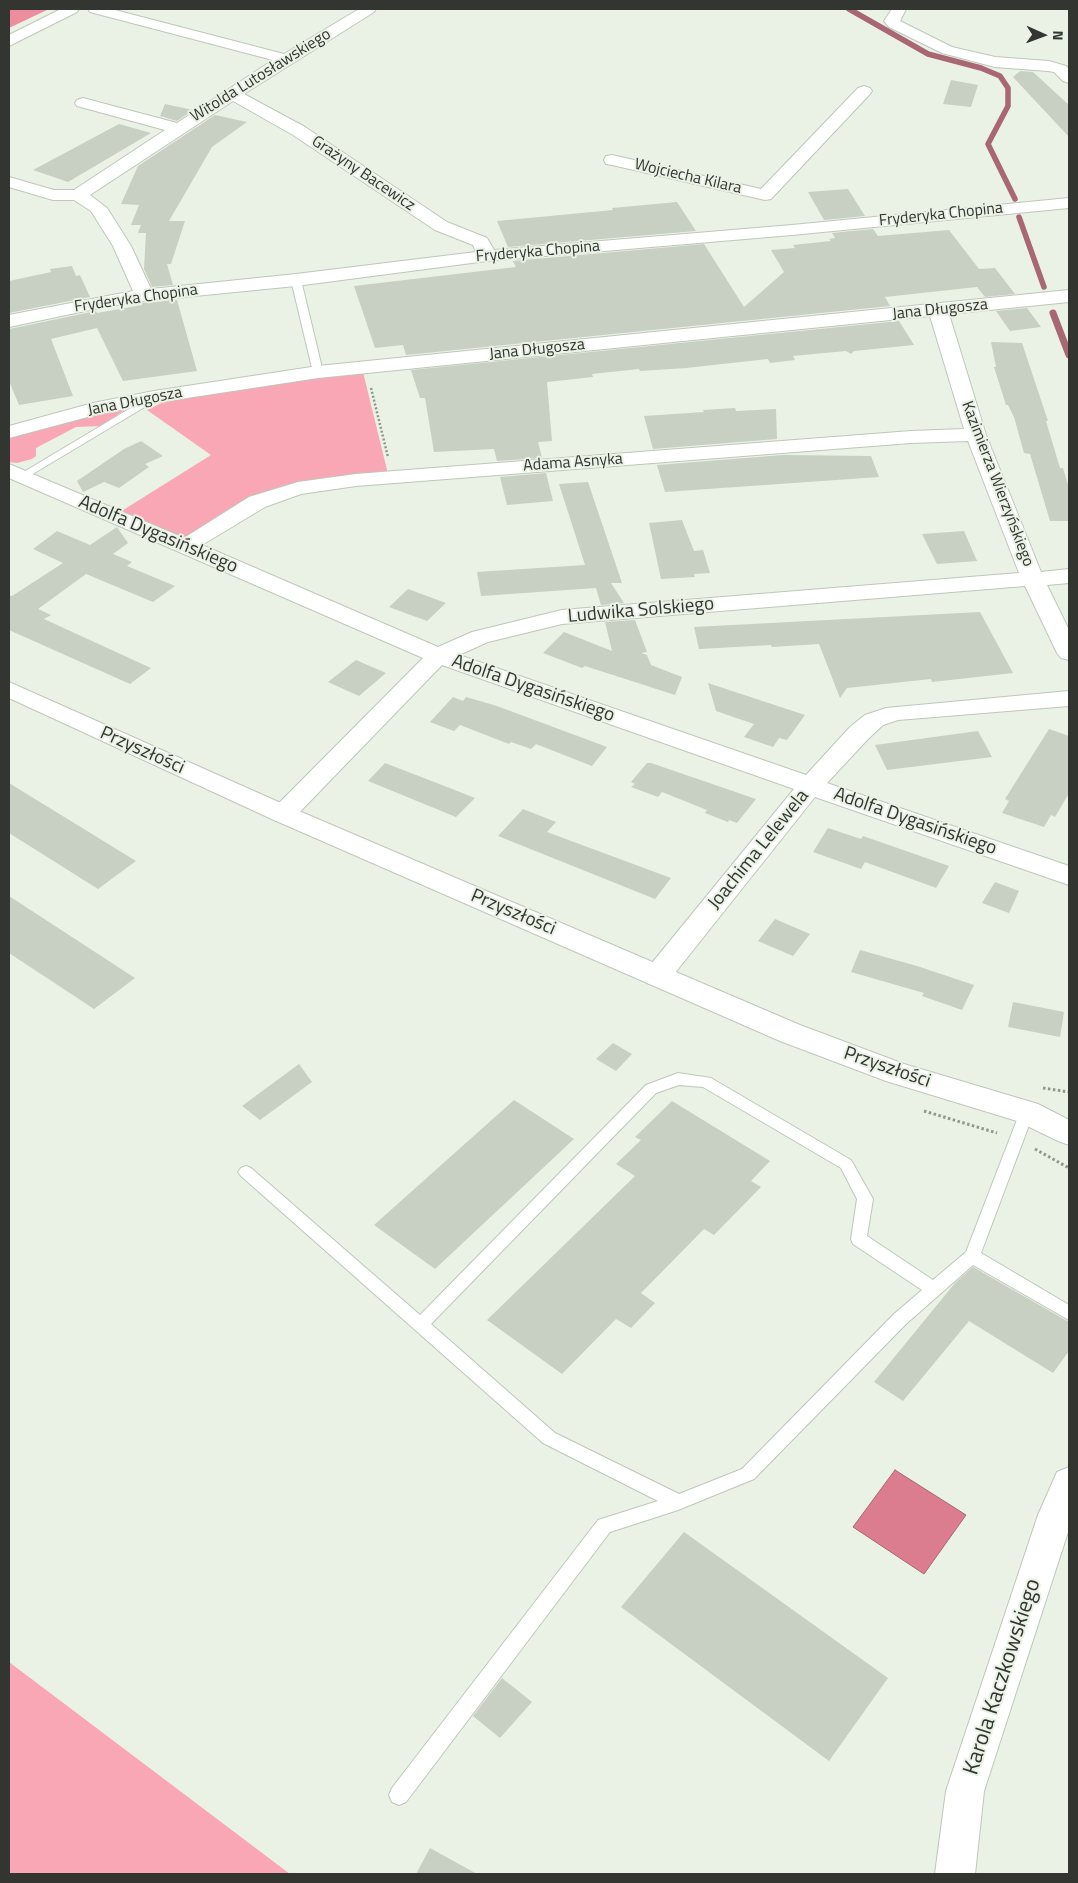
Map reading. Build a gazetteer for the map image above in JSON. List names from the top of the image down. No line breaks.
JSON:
{"streets":{"street":["Witolda Lutosławskiego","Grażyny Bacewicz","Wojciecha Kilara","Fryderyka Chopina","Jana Długosza","Adama Asnyka","Kazimierza Wierzyńskiego","Adolfa Dygasińskiego","Ludwika Solskiego","Przyszłości","Joachima Lelewela","Karola Kaczkowskiego"]},"crossings":[["Witolda Lutosławskiego","Grażyny Bacewicz"],["Grażyny Bacewicz","Fryderyka Chopina"],["Wojciecha Kilara","Fryderyka Chopina"],["Jana Długosza","Kazimierza Wierzyńskiego"],["Adama Asnyka","Kazimierza Wierzyńskiego"],["Adama Asnyka","Adolfa Dygasińskiego"],["Kazimierza Wierzyńskiego","Ludwika Solskiego"],["Adolfa Dygasińskiego","Ludwika Solskiego"],["Adolfa Dygasińskiego","Joachima Lelewela"],["Ludwika Solskiego","Przyszłości"],["Przyszłości","Joachima Lelewela"]],"north":"right"}
